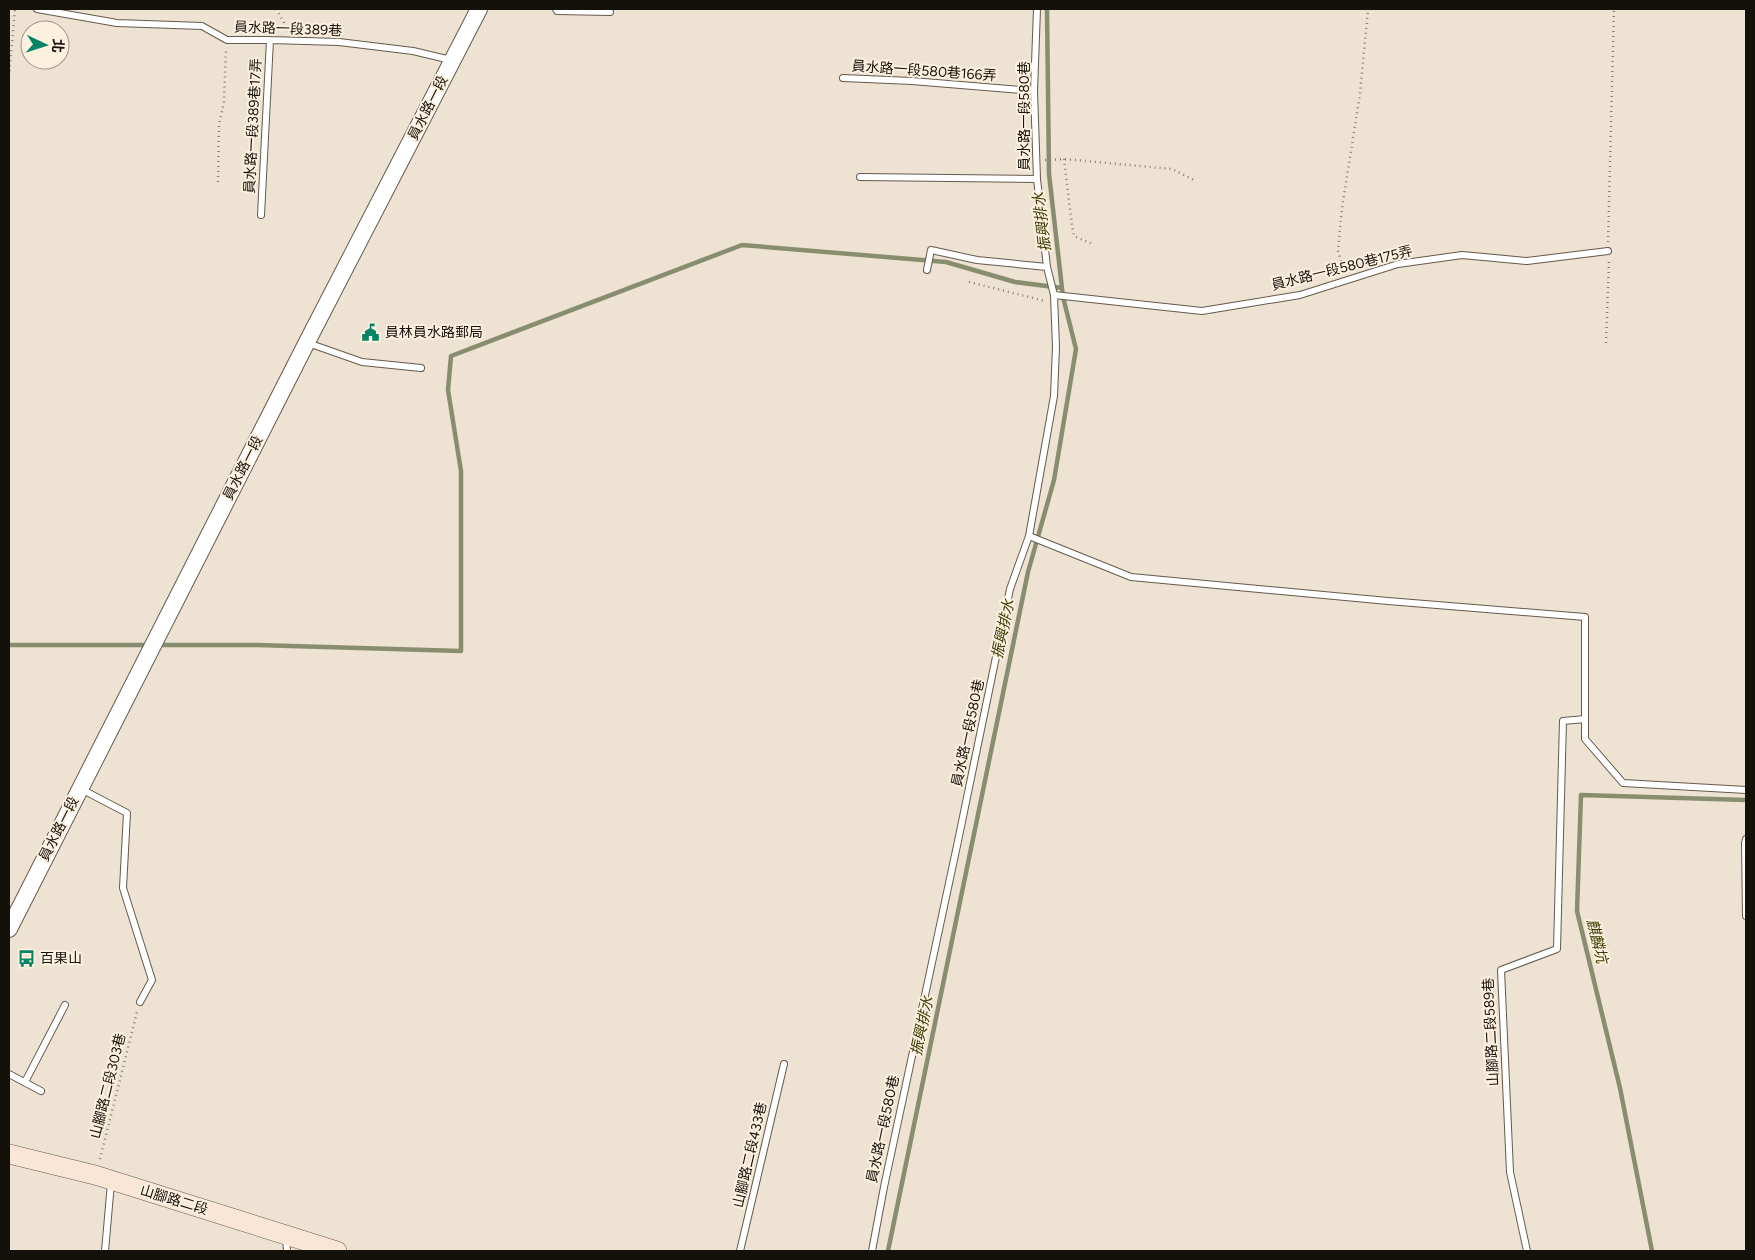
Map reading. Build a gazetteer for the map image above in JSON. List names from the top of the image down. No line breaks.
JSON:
{"streets":{"main road":["山腳路二段"],"street":["員水路一段"],"lane":["員水路一段389巷","員水路一段580巷166弄","員水路一段580巷","員水路一段389巷17弄","員水路一段580巷175弄","山腳路二段589巷","山腳路二段433巷"],"path":["山腳路二段303巷"]},"crossings":[["員水路一段389巷","員水路一段"],["員水路一段389巷","員水路一段389巷17弄"],["員水路一段580巷166弄","員水路一段580巷"],["員水路一段580巷","員水路一段580巷175弄"],["山腳路二段303巷","山腳路二段"]],"water":["振興排水","麒麟坑"],"places":{"public building":["員林員水路郵局"],"bus stop":["百果山"]},"north":"right"}
